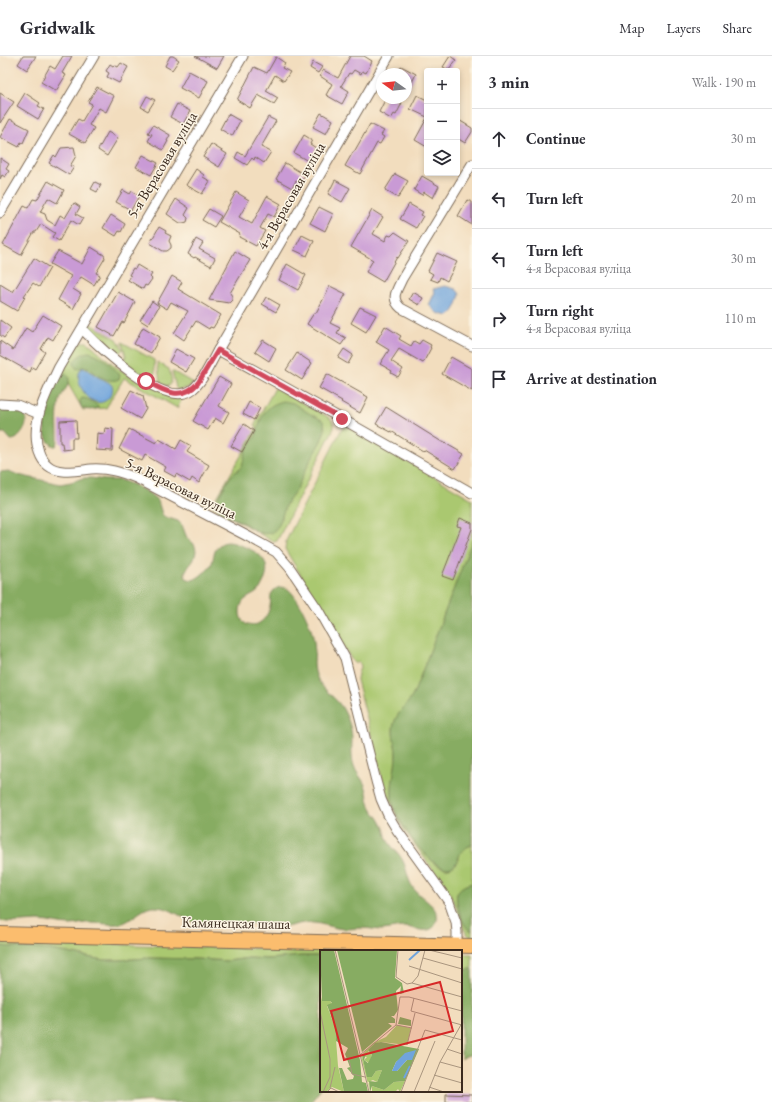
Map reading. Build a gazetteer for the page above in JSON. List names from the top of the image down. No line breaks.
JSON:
{"streets":{"main road":["Камянецкая шаша"],"street":["5-я Верасовая вуліца","4-я Верасовая вуліца"]},"crossings":[["5-я Верасовая вуліца","4-я Верасовая вуліца"],["5-я Верасовая вуліца","Камянецкая шаша"]],"north":"left","page":{"header":"Gridwalk","nav":["Map","Layers","Share"],"heading":["3 min","Walk · 190 m"],"map_buttons":["+","−"],"list":[["Continue","30 m"],["Turn left","20 m"],["Turn left","4-я Верасовая вуліца","30 m"],["Turn right","4-я Верасовая вуліца","110 m"],"Arrive at destination"]}}
